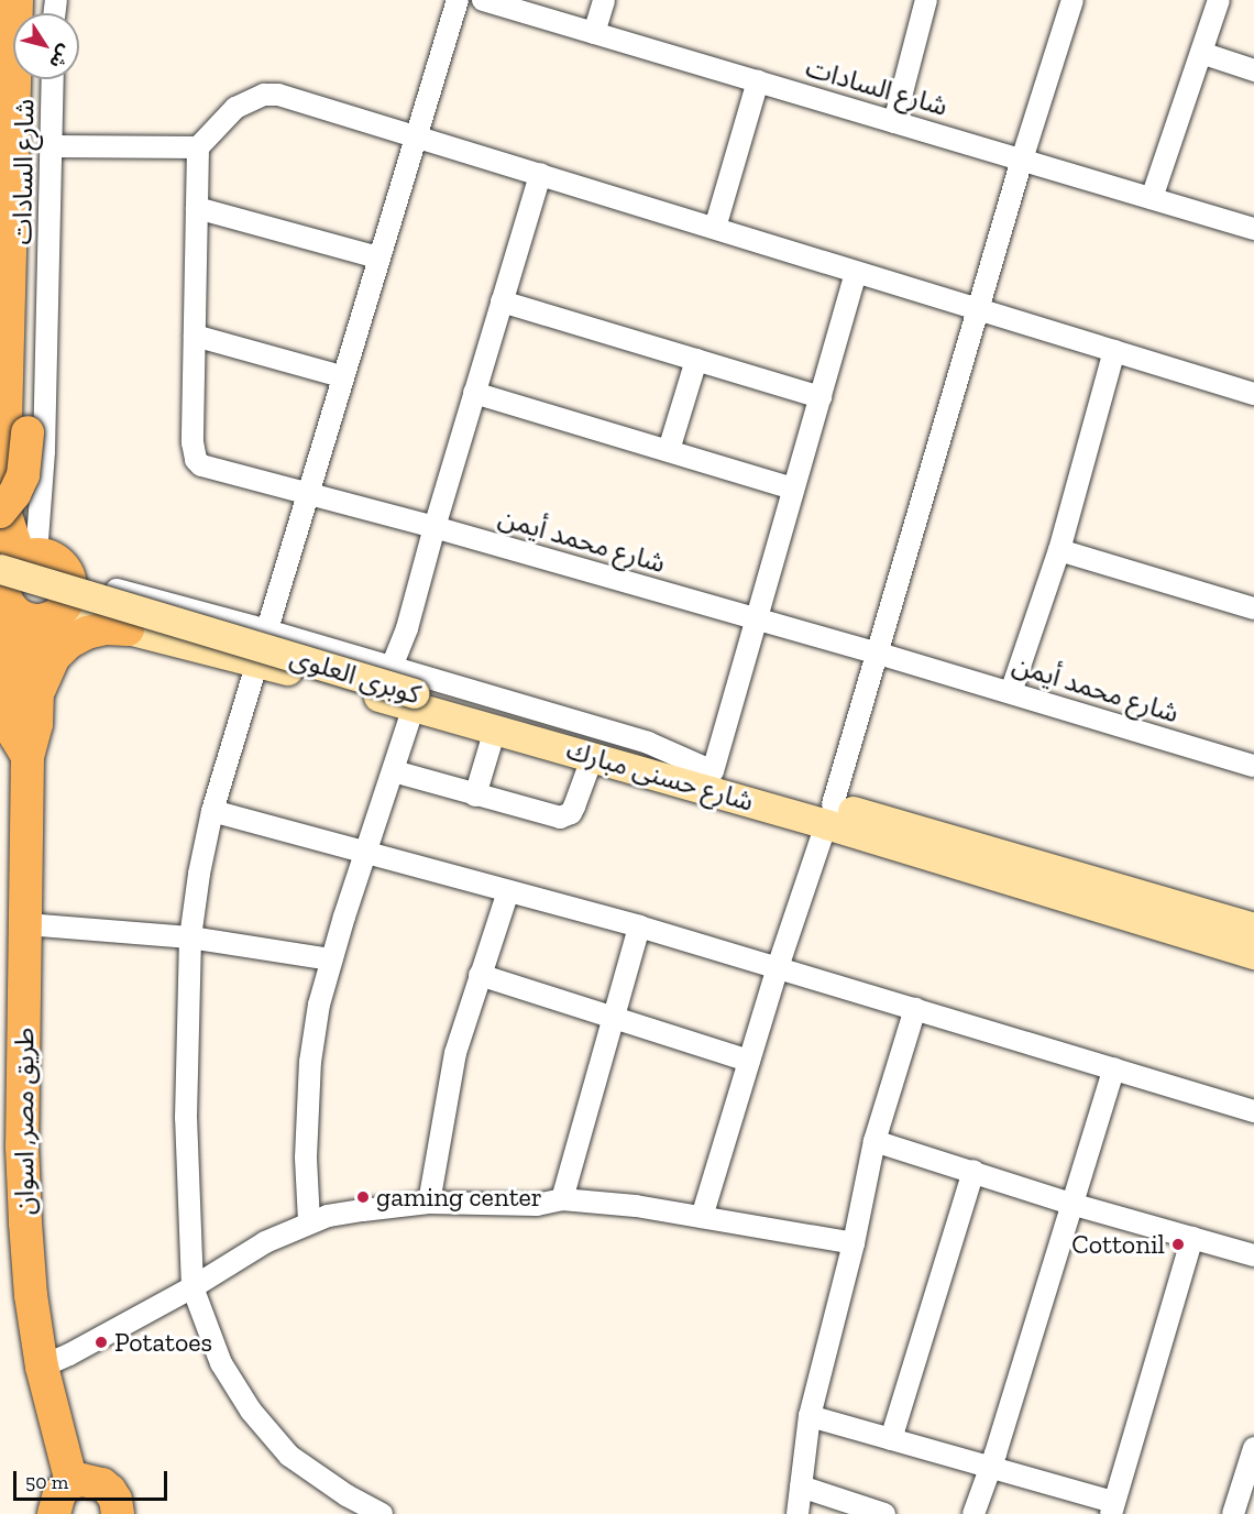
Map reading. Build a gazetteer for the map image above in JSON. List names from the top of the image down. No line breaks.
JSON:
{"streets":{"main road":["كوبرى العلوى","شارع حسنى مبارك","طريق مصر, اسوان"],"street":["شارع السادات","شارع محمد أيمن"]},"crossings":[["شارع السادات","كوبرى العلوى"],["شارع السادات","شارع حسنى مبارك"],["شارع السادات","طريق مصر, اسوان"],["كوبرى العلوى","شارع حسنى مبارك"],["كوبرى العلوى","طريق مصر, اسوان"],["شارع حسنى مبارك","طريق مصر, اسوان"]],"places":["gaming center","Cottonil","Potatoes"],"scale_bar":"50 m","north":"bottom right"}
